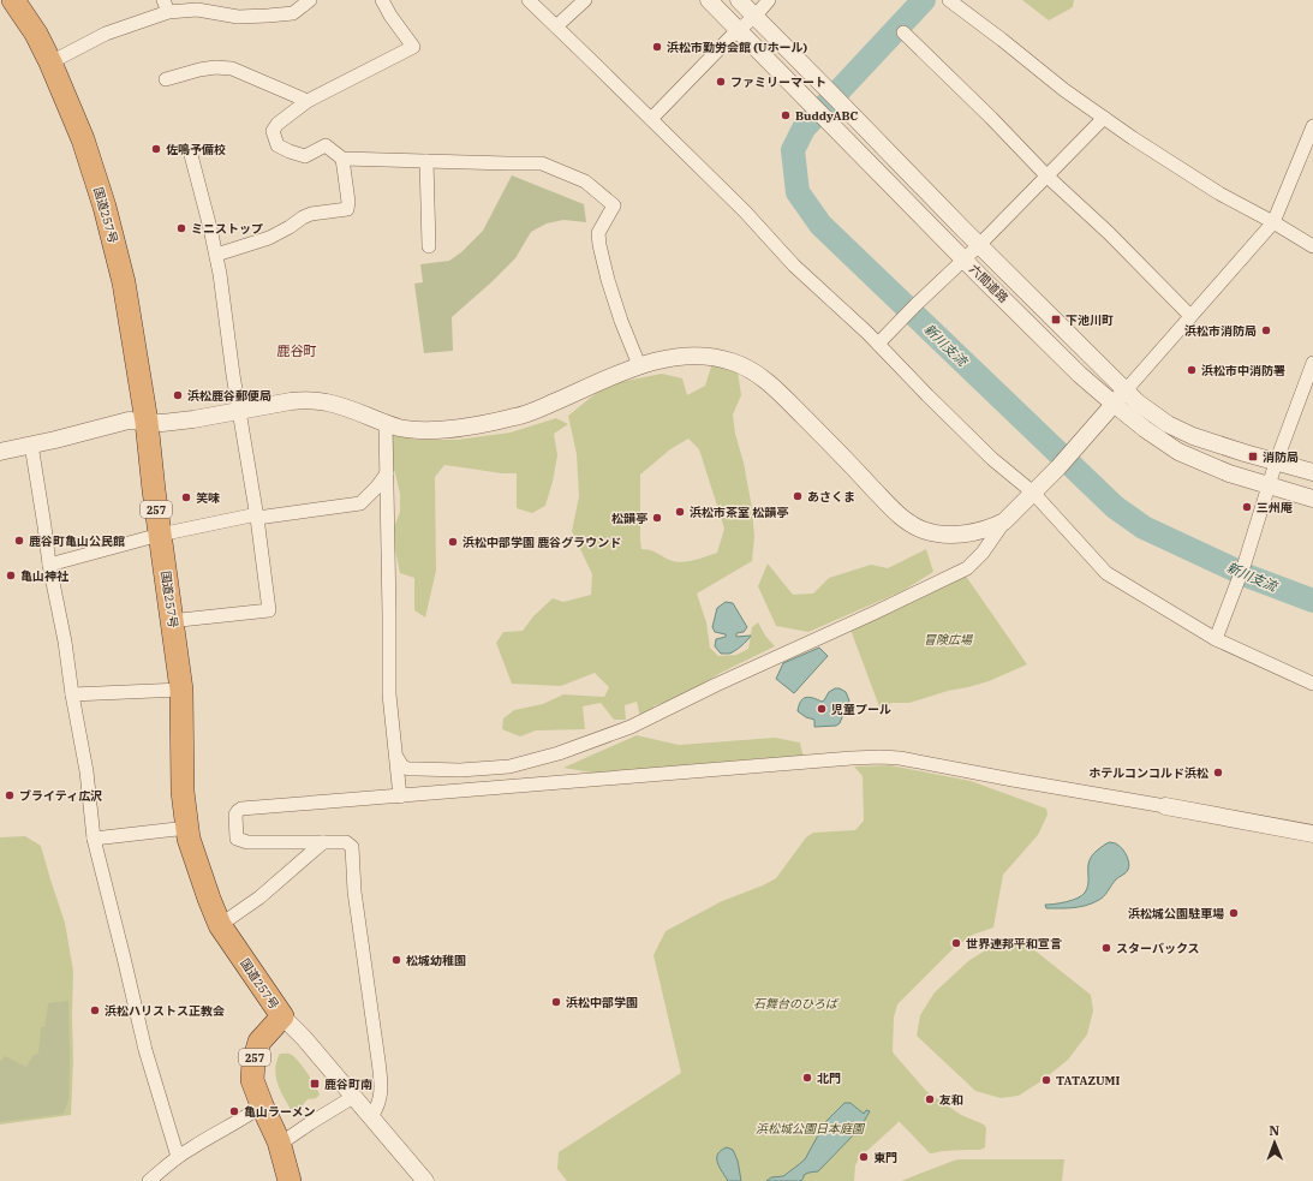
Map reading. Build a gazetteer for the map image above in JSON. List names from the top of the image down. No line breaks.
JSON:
{"streets":{"highway":["国道257号","257"],"street":["六間道路"]},"districts":["鹿谷町"],"water":["新川支流"],"parks":["冒険広場","石舞台のひろば","浜松城公園日本庭園"],"places":{"other":["浜松市勤労会館 (Uホール)","ファミリーマート","BuddyABC","佐鳴予備校","ミニストップ","浜松市消防局","浜松市中消防署","浜松鹿谷郵便局","あさくま","笑味","三州庵","浜松市茶室 松韻亭","松韻亭","鹿谷町亀山公民館","浜松中部学園 鹿谷グラウンド","亀山神社","児童プール","ホテルコンコルド浜松","ブライティ広沢","浜松城公園駐車場","世界連邦平和宣言","スターバックス","松城幼稚園","浜松中部学園","浜松ハリストス正教会","北門","TATAZUMI","友和","亀山ラーメン","東門"],"transit":["下池川町","消防局","鹿谷町南"]},"north":"top"}
